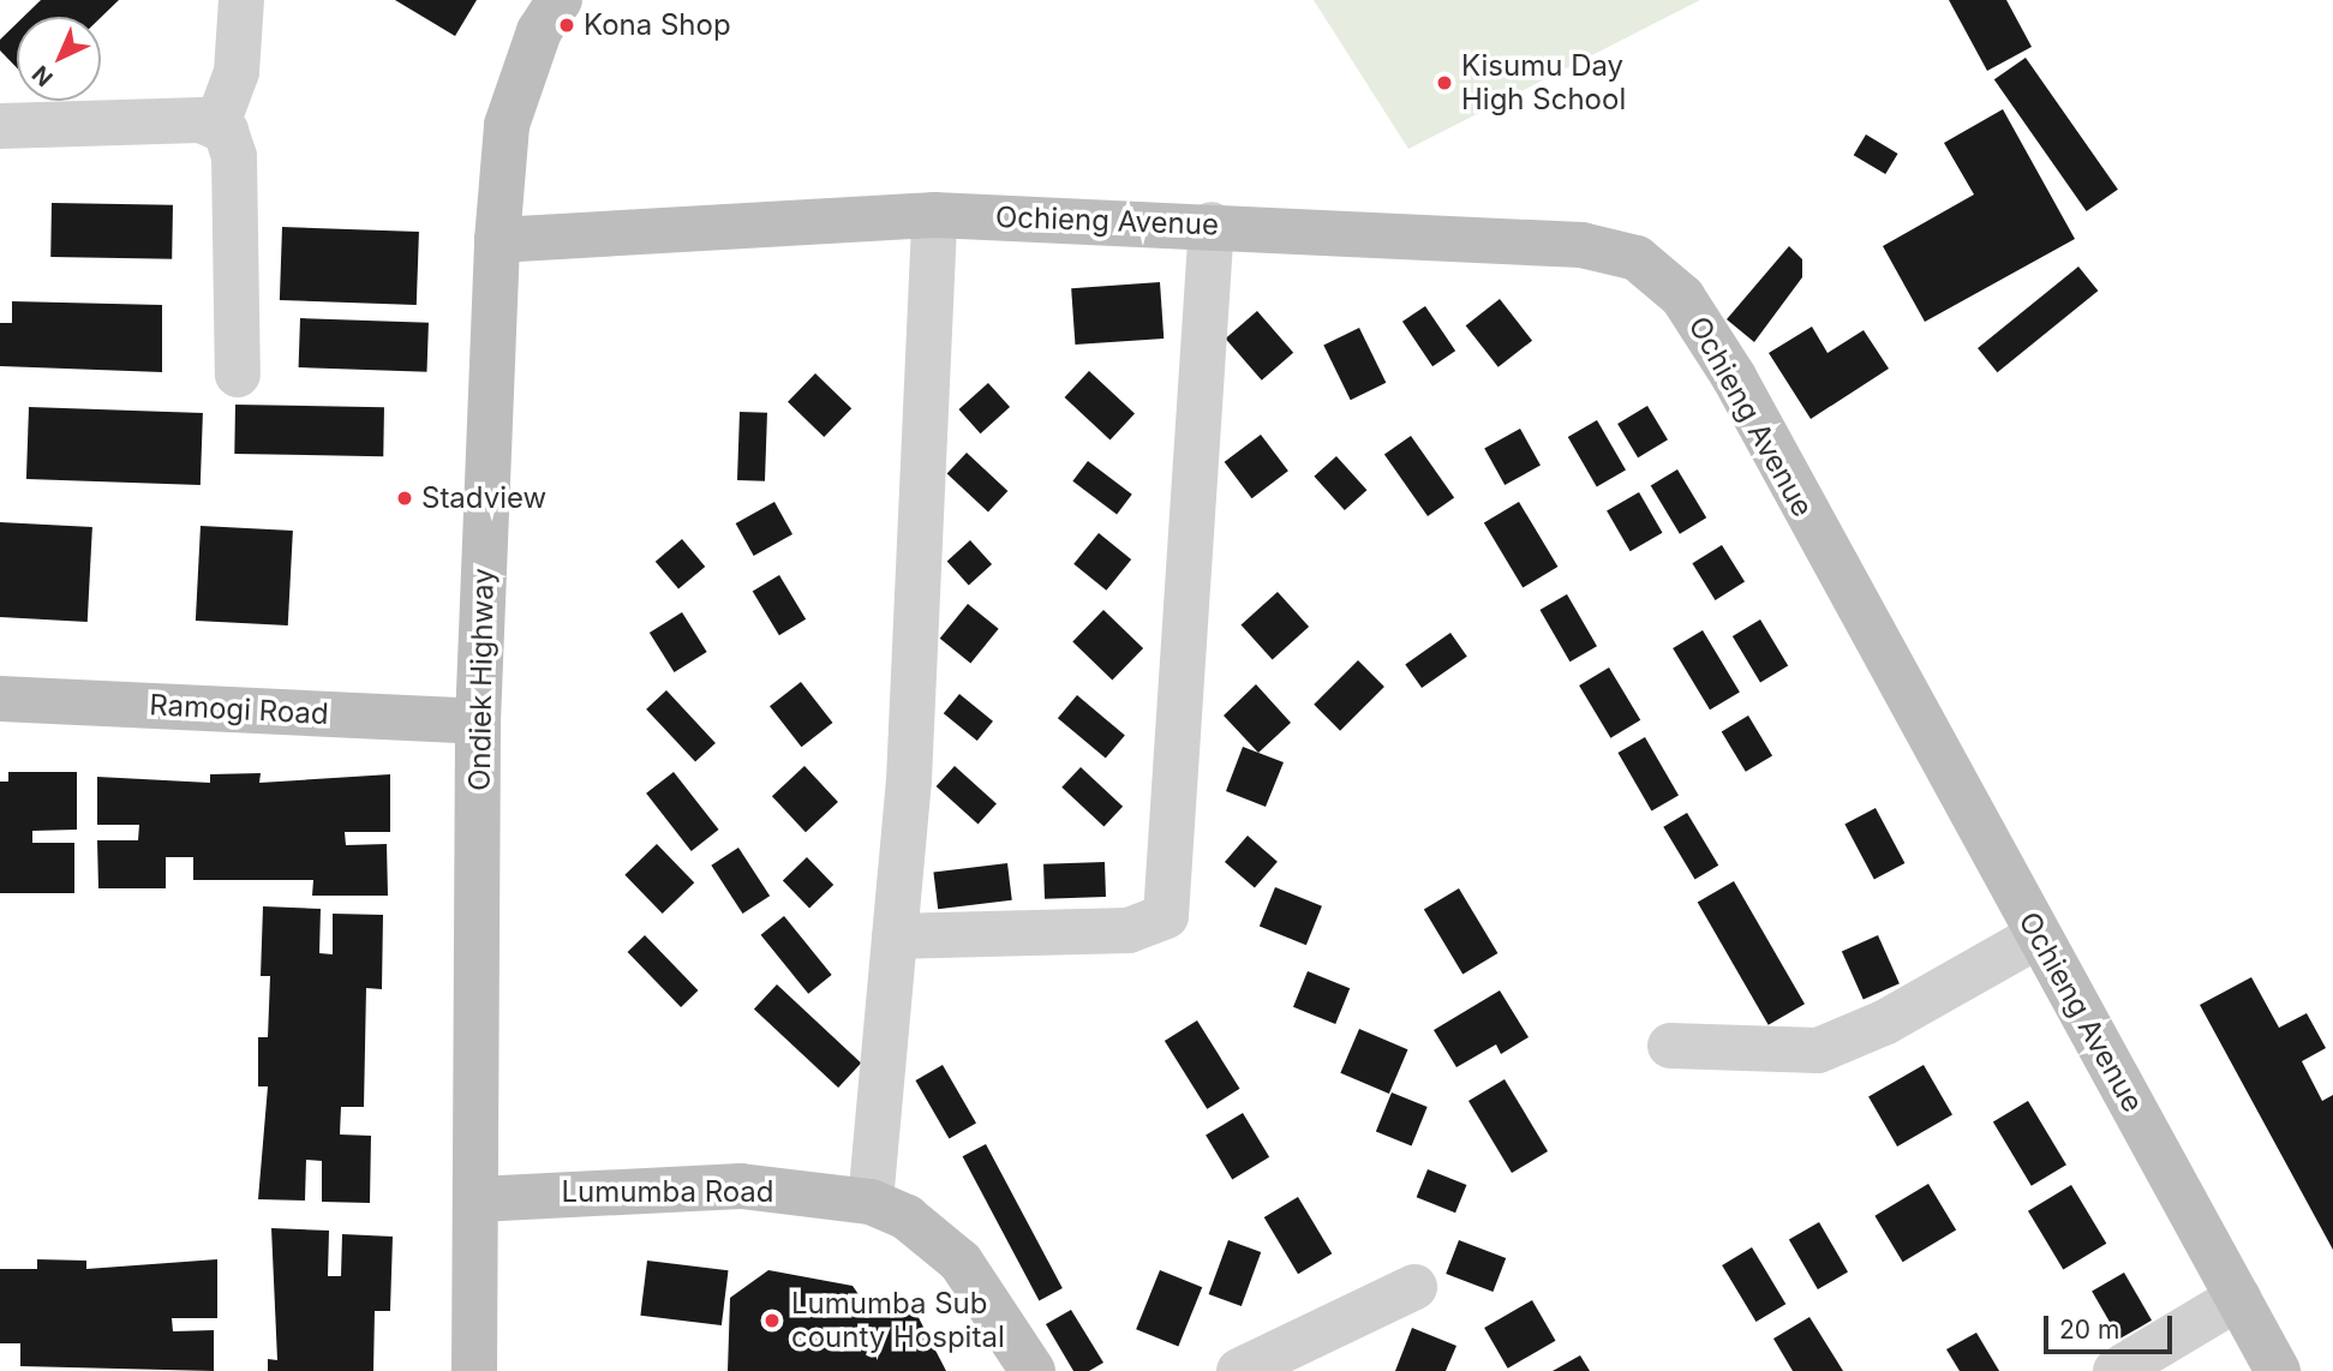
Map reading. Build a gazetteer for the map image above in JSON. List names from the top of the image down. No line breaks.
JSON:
{"streets":{"street":["Ochieng Avenue","Ondiek Highway","Ramogi Road","Lumumba Road"]},"crossings":[["Ochieng Avenue","Ondiek Highway"],["Ondiek Highway","Ramogi Road"],["Ondiek Highway","Lumumba Road"]],"places":["Kona Shop","Kisumu Day High School","Stadview","Lumumba Sub county Hospital"],"scale_bar":"20 m","north":"bottom left"}
